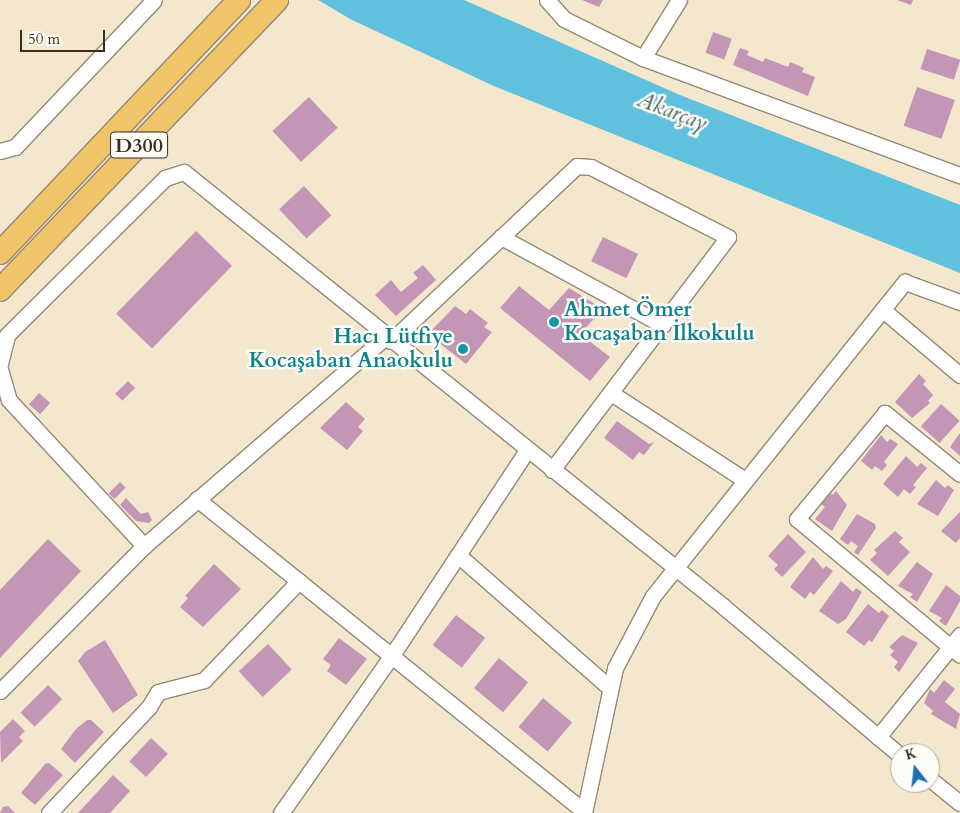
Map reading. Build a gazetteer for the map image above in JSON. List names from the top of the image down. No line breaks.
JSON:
{"streets":{"highway":["D300"]},"water":["Akarçay"],"places":["Ahmet Ömer Kocaşaban İlkokulu","Hacı Lütfiye Kocaşaban Anaokulu"],"scale_bar":"50 m","north":"top"}
